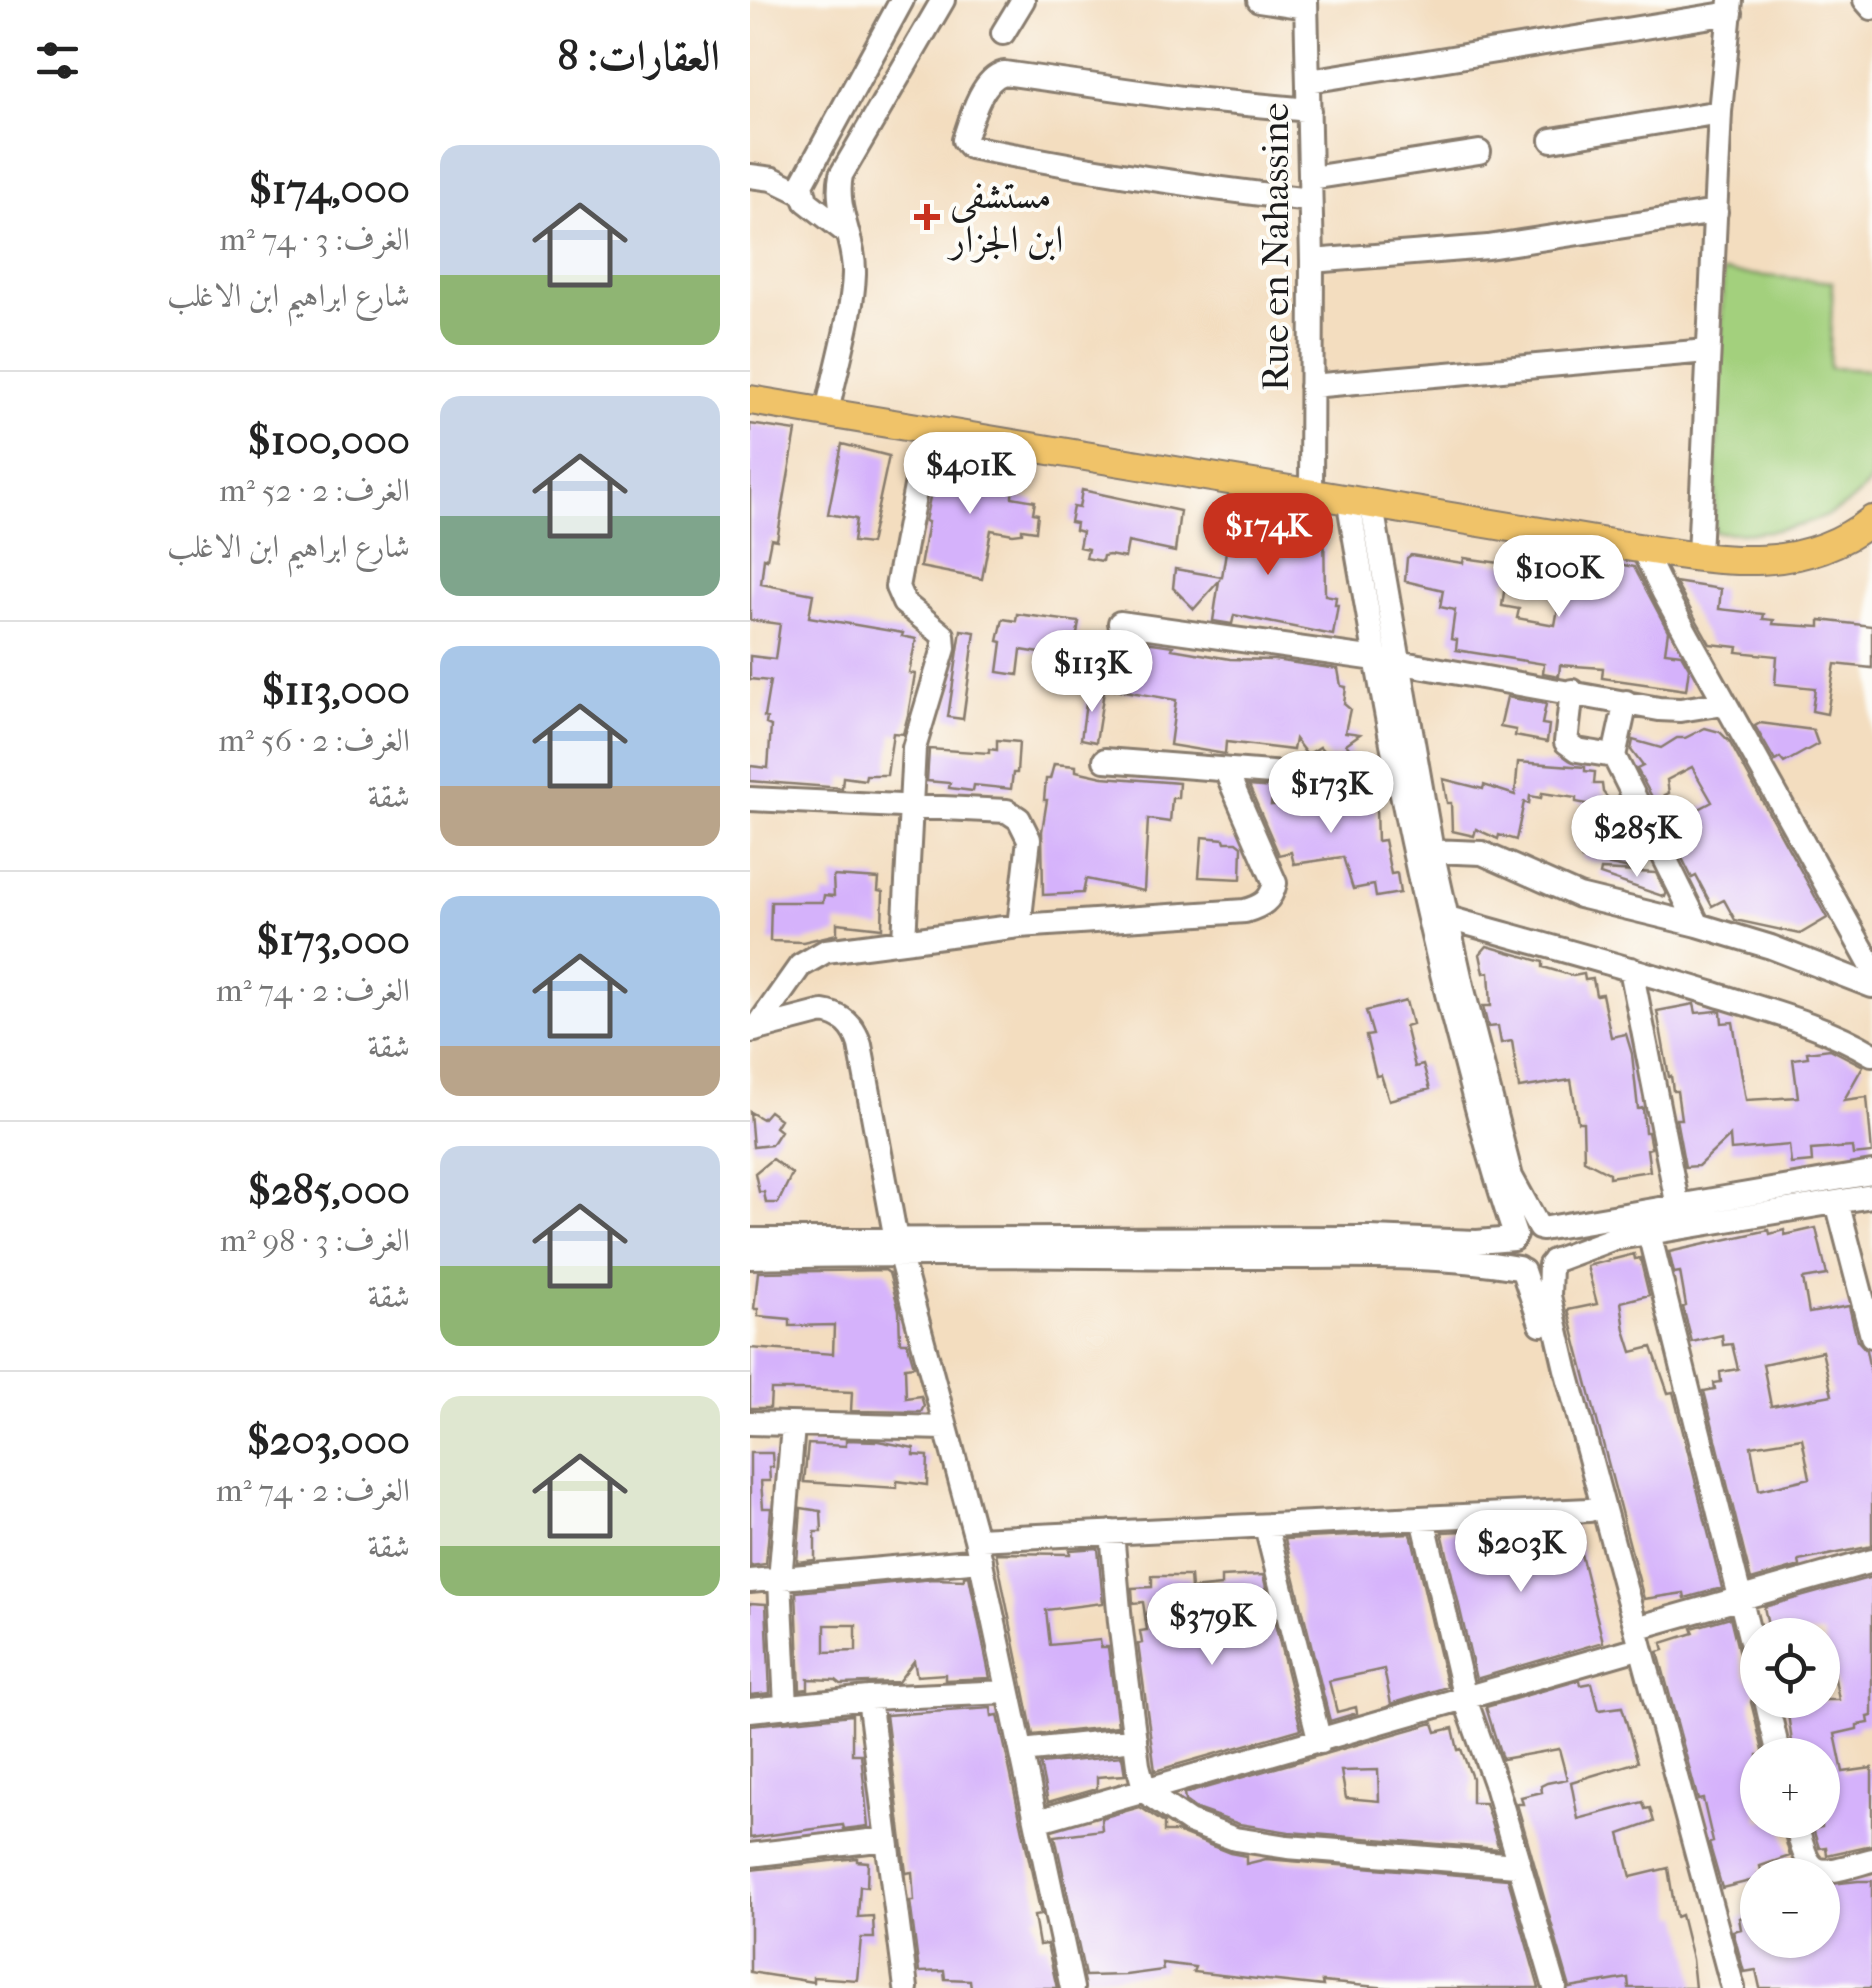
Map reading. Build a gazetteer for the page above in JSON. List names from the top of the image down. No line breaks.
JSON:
{"streets":{"street":["Rue en Nahassine"]},"places":{"health":["مستشفى ابن الجزار"]},"page":{"heading":"العقارات: 8","list":[{"name":"$174,000","note":"الغرف: 3 · 74 m² · شارع ابراهيم ابن الاغلب"},{"name":"$100,000","note":"الغرف: 2 · 52 m² · شارع ابراهيم ابن الاغلب"},{"name":"$113,000","note":"الغرف: 2 · 56 m² · شقة"},{"name":"$173,000","note":"الغرف: 2 · 74 m² · شقة"},{"name":"$285,000","note":"الغرف: 3 · 98 m² · شقة"},{"name":"$203,000","note":"الغرف: 2 · 74 m² · شقة"}],"price":["$401K","$174K","$100K","$113K","$173K","$285K","$203K","$379K"],"map_buttons":["+","−"]}}
